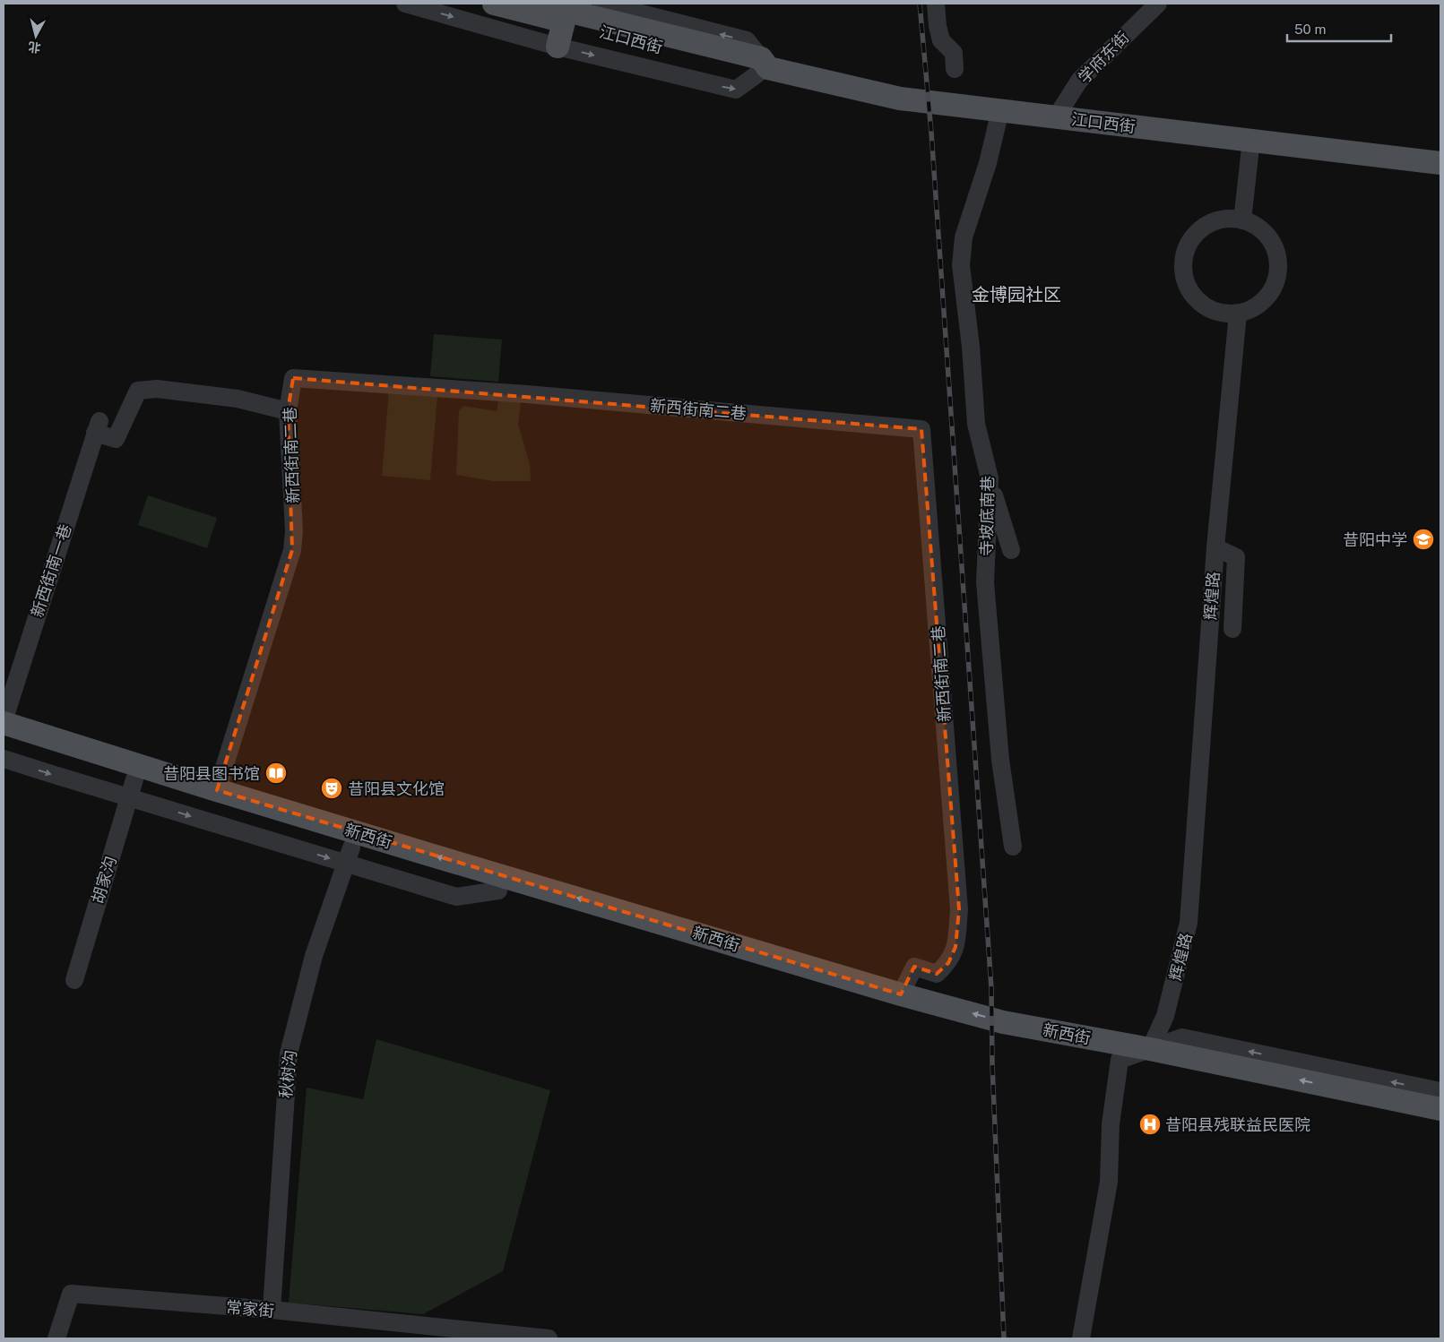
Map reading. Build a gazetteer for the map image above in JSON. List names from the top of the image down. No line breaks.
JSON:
{"streets":{"main road":["江口西街","新西街"],"street":["学府东街","新西街南二巷","寺坡底南巷","新西街南一巷","辉煌路","胡家沟","秋树沟","常家街"]},"crossings":[["江口西街","学府东街"],["江口西街","寺坡底南巷"],["新西街南二巷","新西街南一巷"],["新西街南二巷","新西街"],["新西街南一巷","新西街"],["辉煌路","新西街"],["新西街","胡家沟"],["新西街","秋树沟"],["秋树沟","常家街"]],"districts":["金博园社区"],"places":{"school or university":["昔阳中学"],"library":["昔阳县图书馆"],"theatre":["昔阳县文化馆"],"hospital":["昔阳县残联益民医院"]},"scale_bar":"50 m","north":"bottom"}
